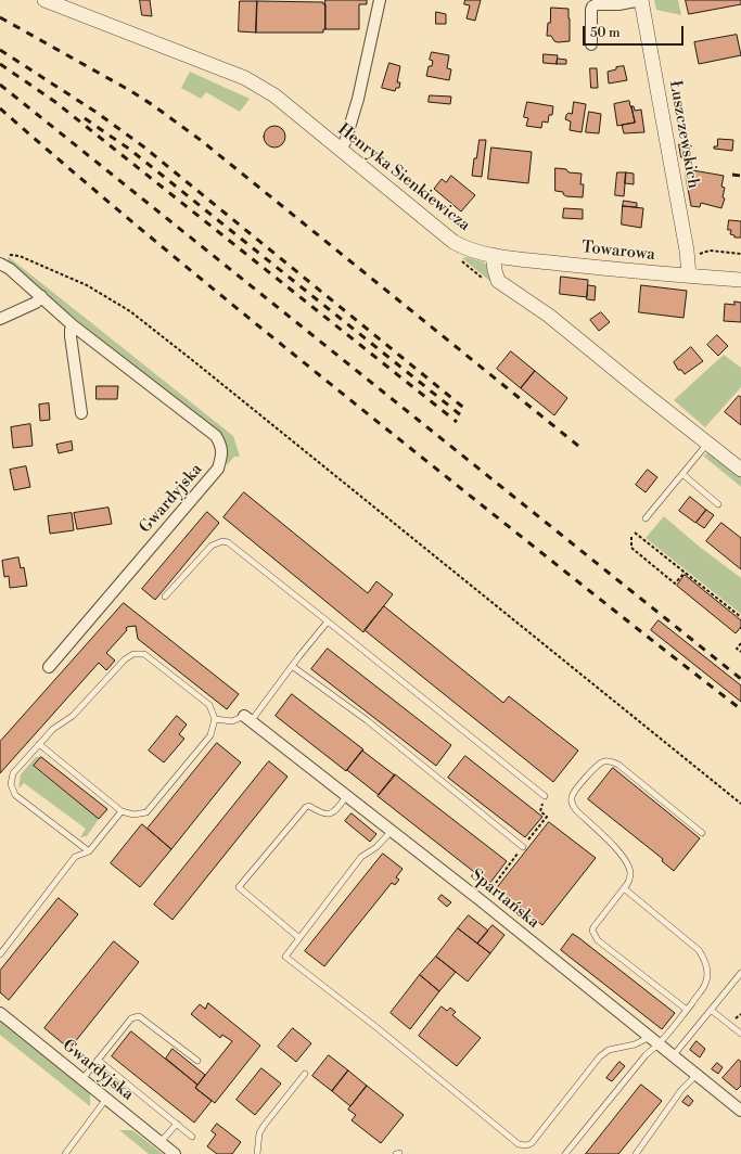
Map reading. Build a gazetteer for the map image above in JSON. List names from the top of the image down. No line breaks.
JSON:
{"streets":{"street":["Łuszczewskich","Henryka Sienkiewicza","Towarowa","Gwardyjska","Spartańska"]},"crossings":[["Łuszczewskich","Towarowa"],["Henryka Sienkiewicza","Towarowa"]],"scale_bar":"50 m"}
